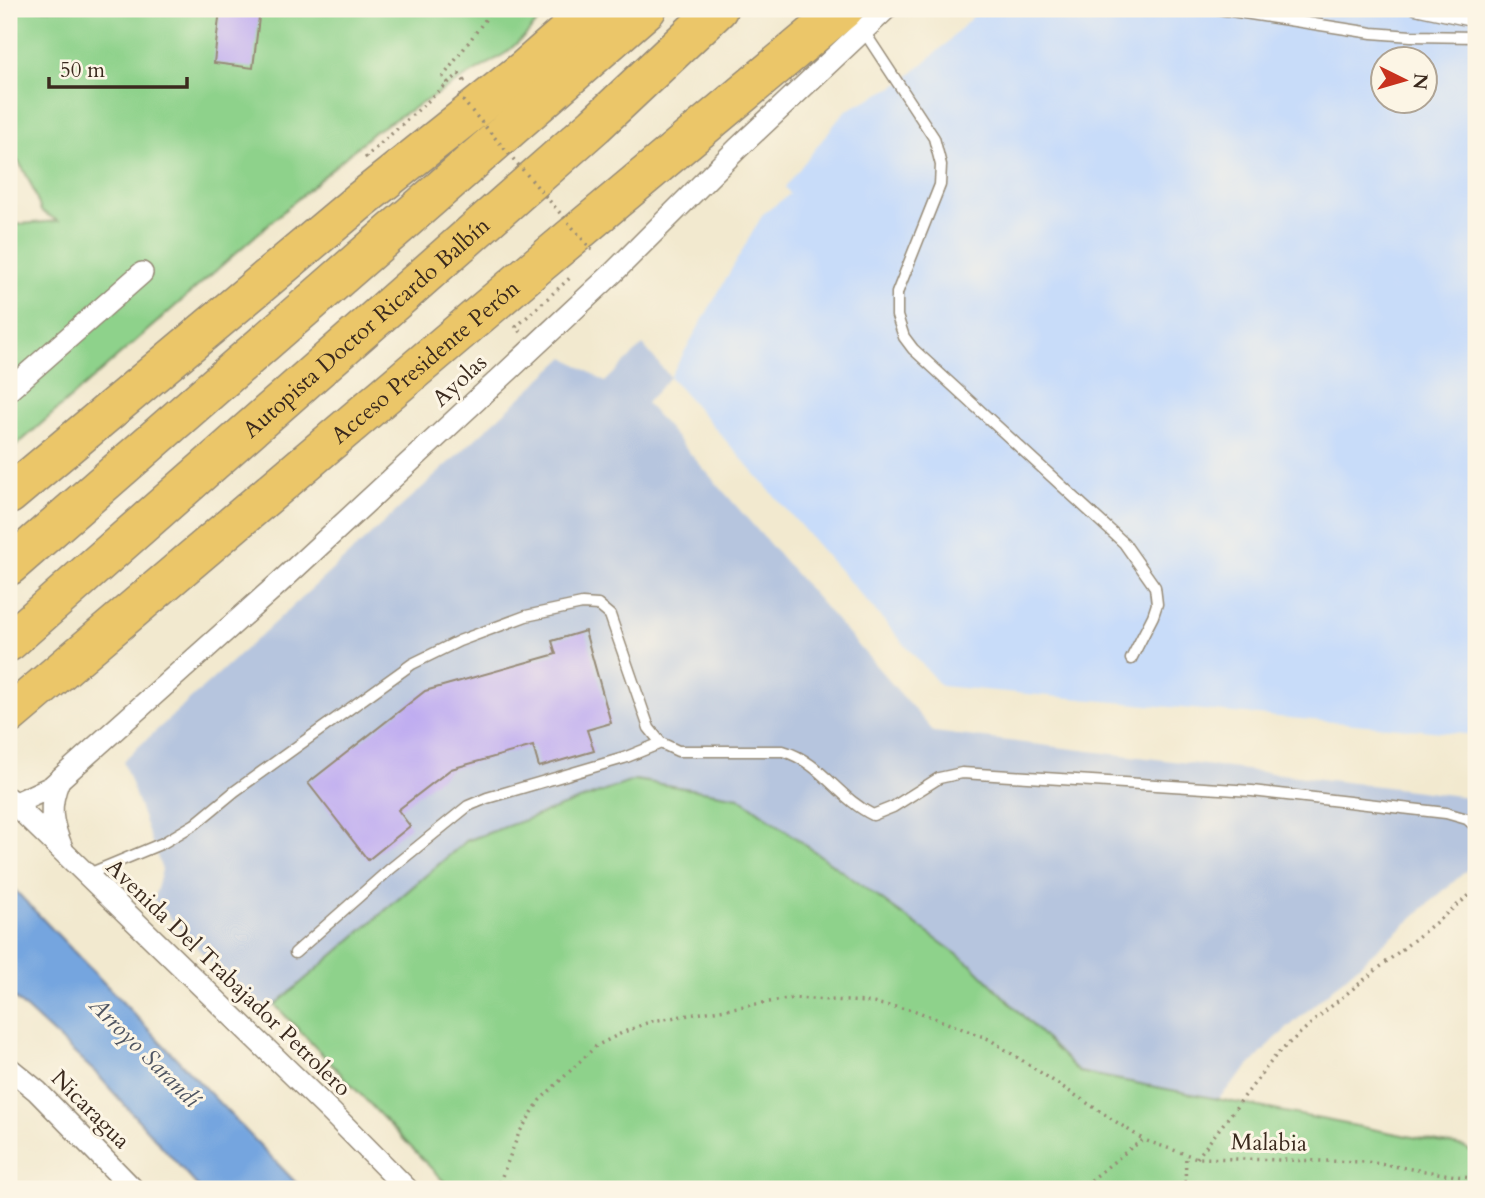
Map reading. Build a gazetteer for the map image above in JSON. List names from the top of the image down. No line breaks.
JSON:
{"streets":{"highway":["Autopista Doctor Ricardo Balbín","Acceso Presidente Perón"],"street":["Ayolas","Avenida Del Trabajador Petrolero","Nicaragua"],"path":["Malabia"]},"crossings":[["Acceso Presidente Perón","Ayolas"],["Ayolas","Avenida Del Trabajador Petrolero"]],"water":["Arroyo Sarandí"],"scale_bar":"50 m","north":"right"}
